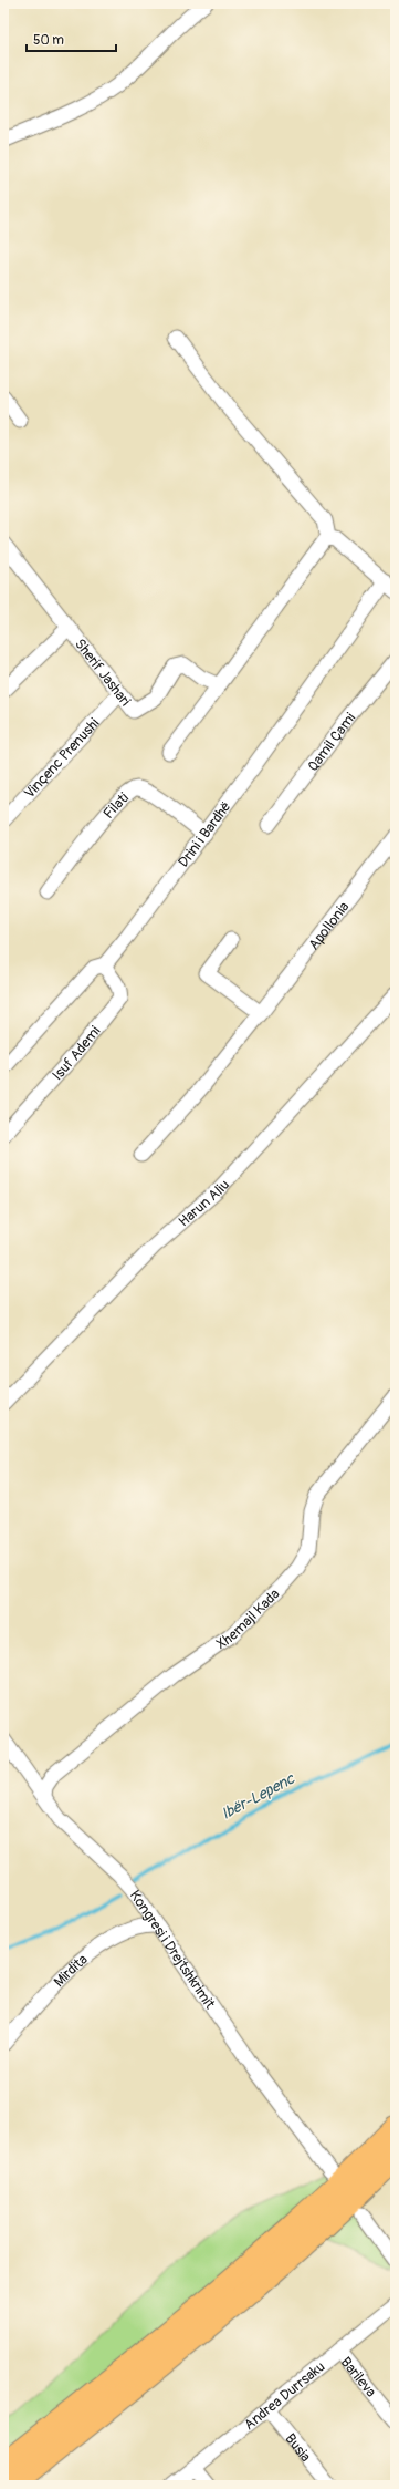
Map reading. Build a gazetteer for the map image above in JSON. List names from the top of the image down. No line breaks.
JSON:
{"streets":{"street":["Sherif Jashari","Qamil Çami","Vinçenc Prenushi","Filati","Drini i Bardhë","Apollonia","Isuf Ademi","Harun Aliu","Xhemajl Kada","Kongresi i Drejtshkrimit","Mirdita","Barileva","Andrea Durrsaku","Busia"]},"crossings":[["Sherif Jashari","Vinçenc Prenushi"],["Filati","Drini i Bardhë"],["Drini i Bardhë","Isuf Ademi"],["Xhemajl Kada","Kongresi i Drejtshkrimit"],["Kongresi i Drejtshkrimit","Mirdita"],["Barileva","Andrea Durrsaku"],["Andrea Durrsaku","Busia"]],"water":["Ibër-Lepenc"],"scale_bar":"50 m"}
